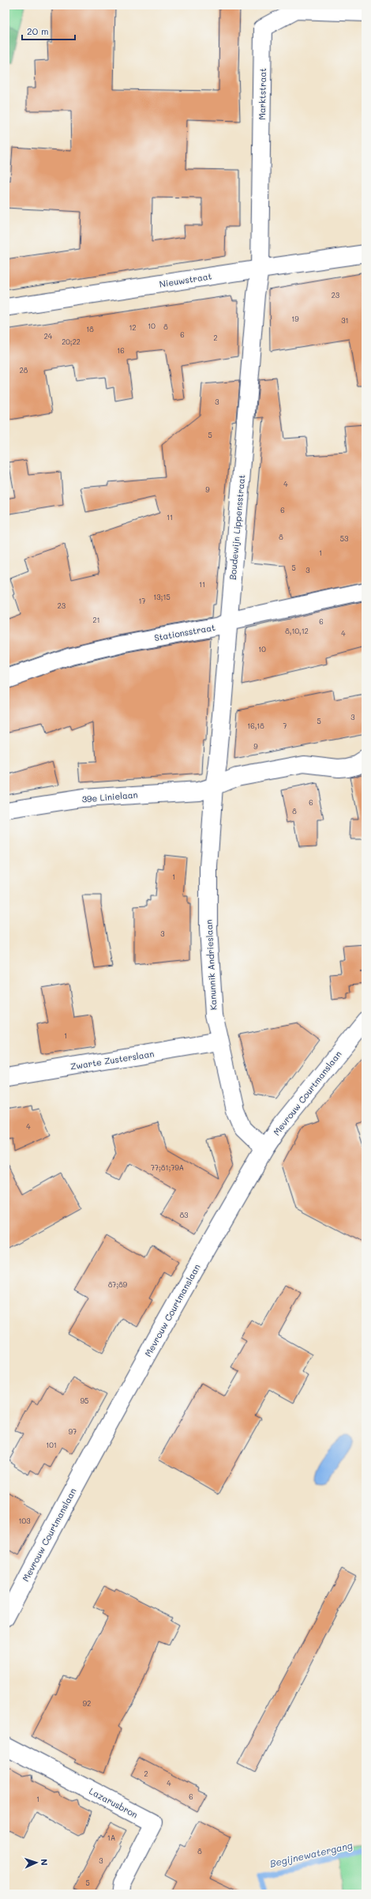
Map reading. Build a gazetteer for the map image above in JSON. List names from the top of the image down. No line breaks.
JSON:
{"streets":{"street":["Marktstraat","Nieuwstraat","Boudewijn Lippensstraat","Stationsstraat","39e Linielaan","Kanunnik Andrieslaan","Zwarte Zusterslaan","Mevrouw Courtmanslaan","Lazarusbron"]},"crossings":[["Marktstraat","Nieuwstraat"],["Marktstraat","Boudewijn Lippensstraat"],["Nieuwstraat","Boudewijn Lippensstraat"],["Boudewijn Lippensstraat","Stationsstraat"],["Boudewijn Lippensstraat","39e Linielaan"],["Boudewijn Lippensstraat","Kanunnik Andrieslaan"],["39e Linielaan","Kanunnik Andrieslaan"],["Kanunnik Andrieslaan","Zwarte Zusterslaan"],["Kanunnik Andrieslaan","Mevrouw Courtmanslaan"]],"water":["Begijnewatergang"],"house_numbers":["23","19","31","10","8","12","18","6","24","2","20;22","16","28","3","5","4","9","6","11","8","53","1","5","3","11","13;15","17","23","21","6","8,10,12","4","10","3","5","16,18","7","9","6","8","1","3","1","4","77;81;79A","83","87;89","95","97","101","103","92","2","4","6","1","1A","8","3","5"],"scale_bar":"20 m","north":"right"}
